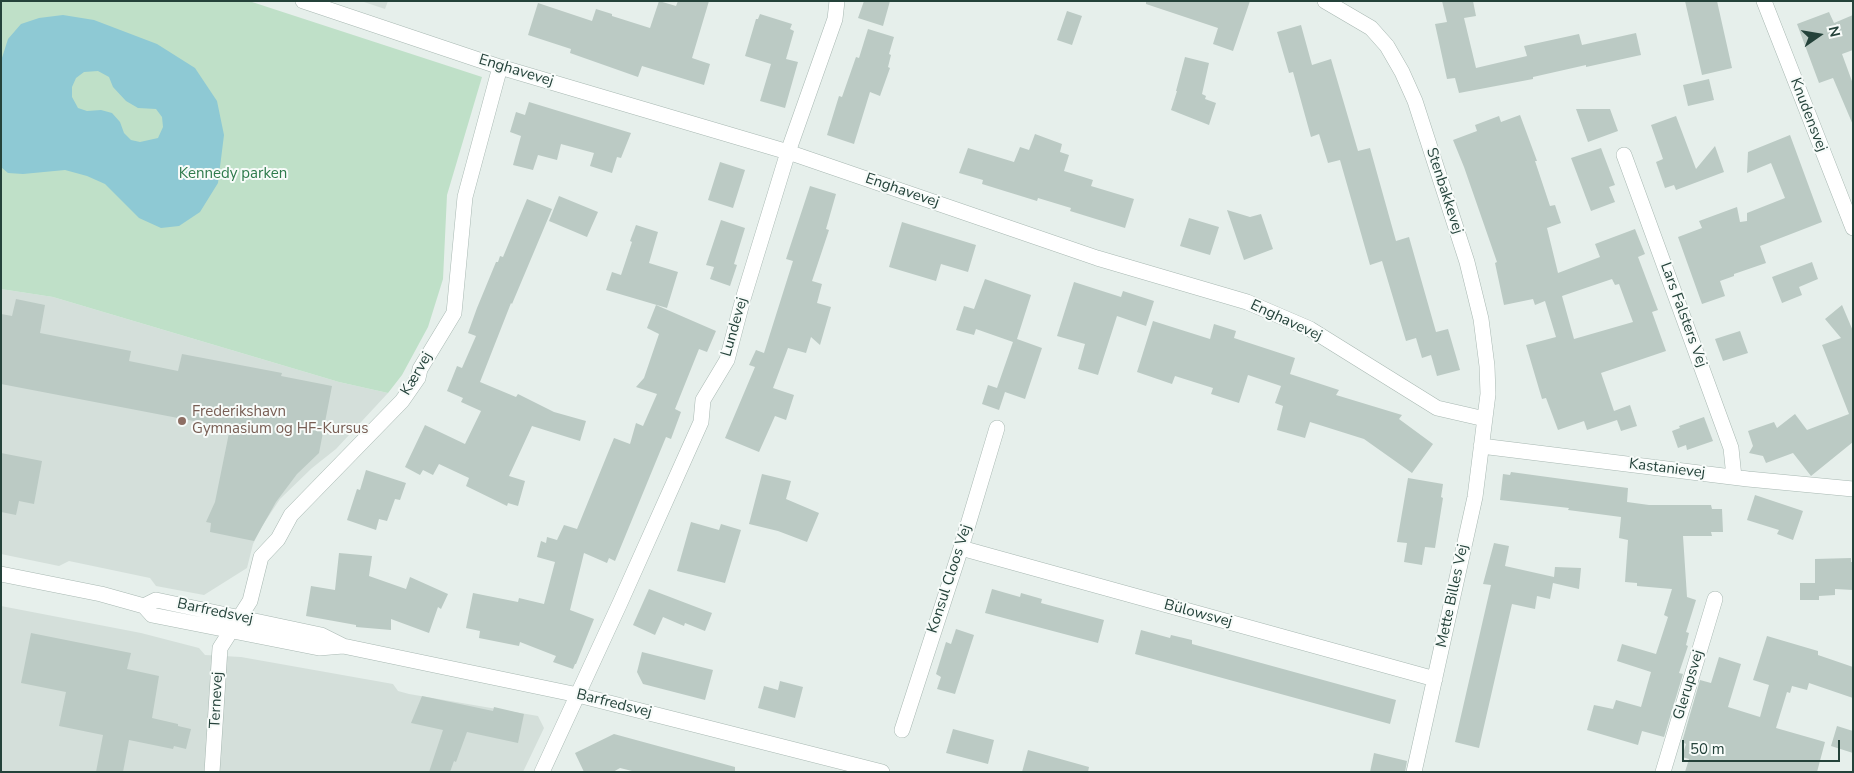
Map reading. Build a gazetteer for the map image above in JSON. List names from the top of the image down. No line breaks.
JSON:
{"streets":{"street":["Enghavevej","Knudensvej","Stenbakkevej","Lars Falsters Vej","Lundevej","Kærvej","Kastanievej","Konsul Cloos Vej","Mette Billes Vej","Barfredsvej","Bülowsvej","Glerupsvej","Ternevej"]},"crossings":[["Enghavevej","Stenbakkevej"],["Enghavevej","Lundevej"],["Enghavevej","Kærvej"],["Enghavevej","Mette Billes Vej"],["Stenbakkevej","Mette Billes Vej"],["Lars Falsters Vej","Kastanievej"],["Lundevej","Barfredsvej"],["Kærvej","Barfredsvej"],["Kærvej","Ternevej"],["Kastanievej","Mette Billes Vej"],["Konsul Cloos Vej","Bülowsvej"],["Mette Billes Vej","Bülowsvej"],["Barfredsvej","Ternevej"]],"parks":["Kennedy parken"],"places":["Frederikshavn Gymnasium og HF-Kursus"],"scale_bar":"50 m","north":"right"}
